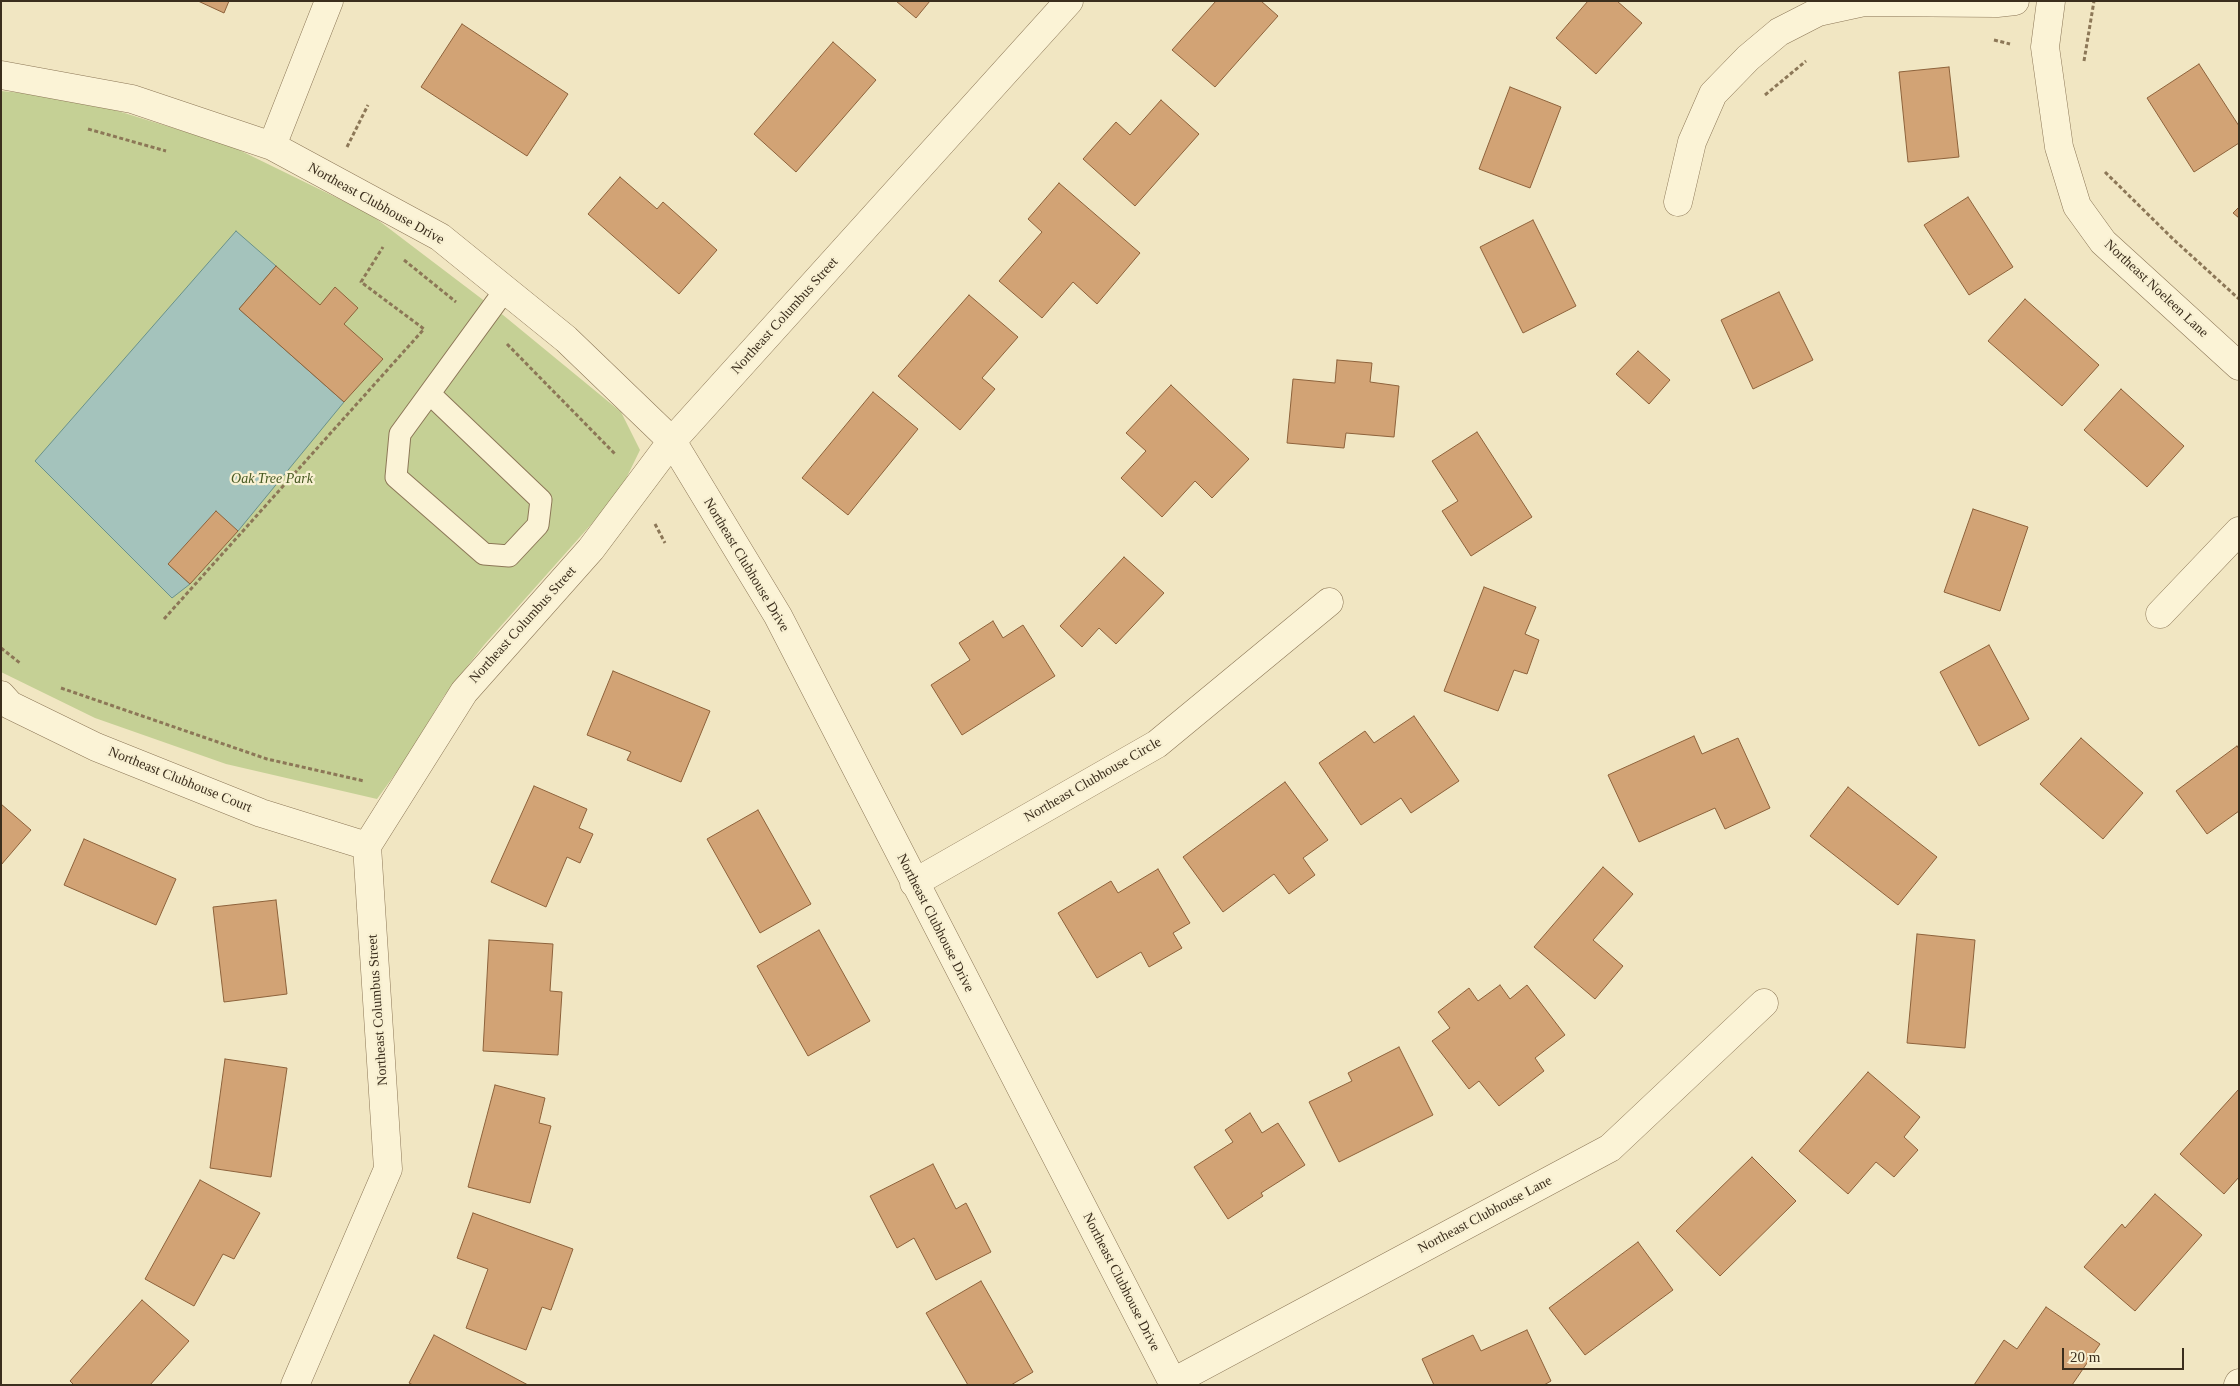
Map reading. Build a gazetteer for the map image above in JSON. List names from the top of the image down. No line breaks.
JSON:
{"streets":{"street":["Northeast Clubhouse Drive","Northeast Noeleen Lane","Northeast Columbus Street","Northeast Clubhouse Court","Northeast Clubhouse Circle","Northeast Clubhouse Lane"]},"crossings":[["Northeast Clubhouse Drive","Northeast Columbus Street"],["Northeast Clubhouse Drive","Northeast Clubhouse Circle"],["Northeast Clubhouse Drive","Northeast Clubhouse Lane"],["Northeast Columbus Street","Northeast Clubhouse Court"]],"parks":["Oak Tree Park"],"scale_bar":"20 m"}
